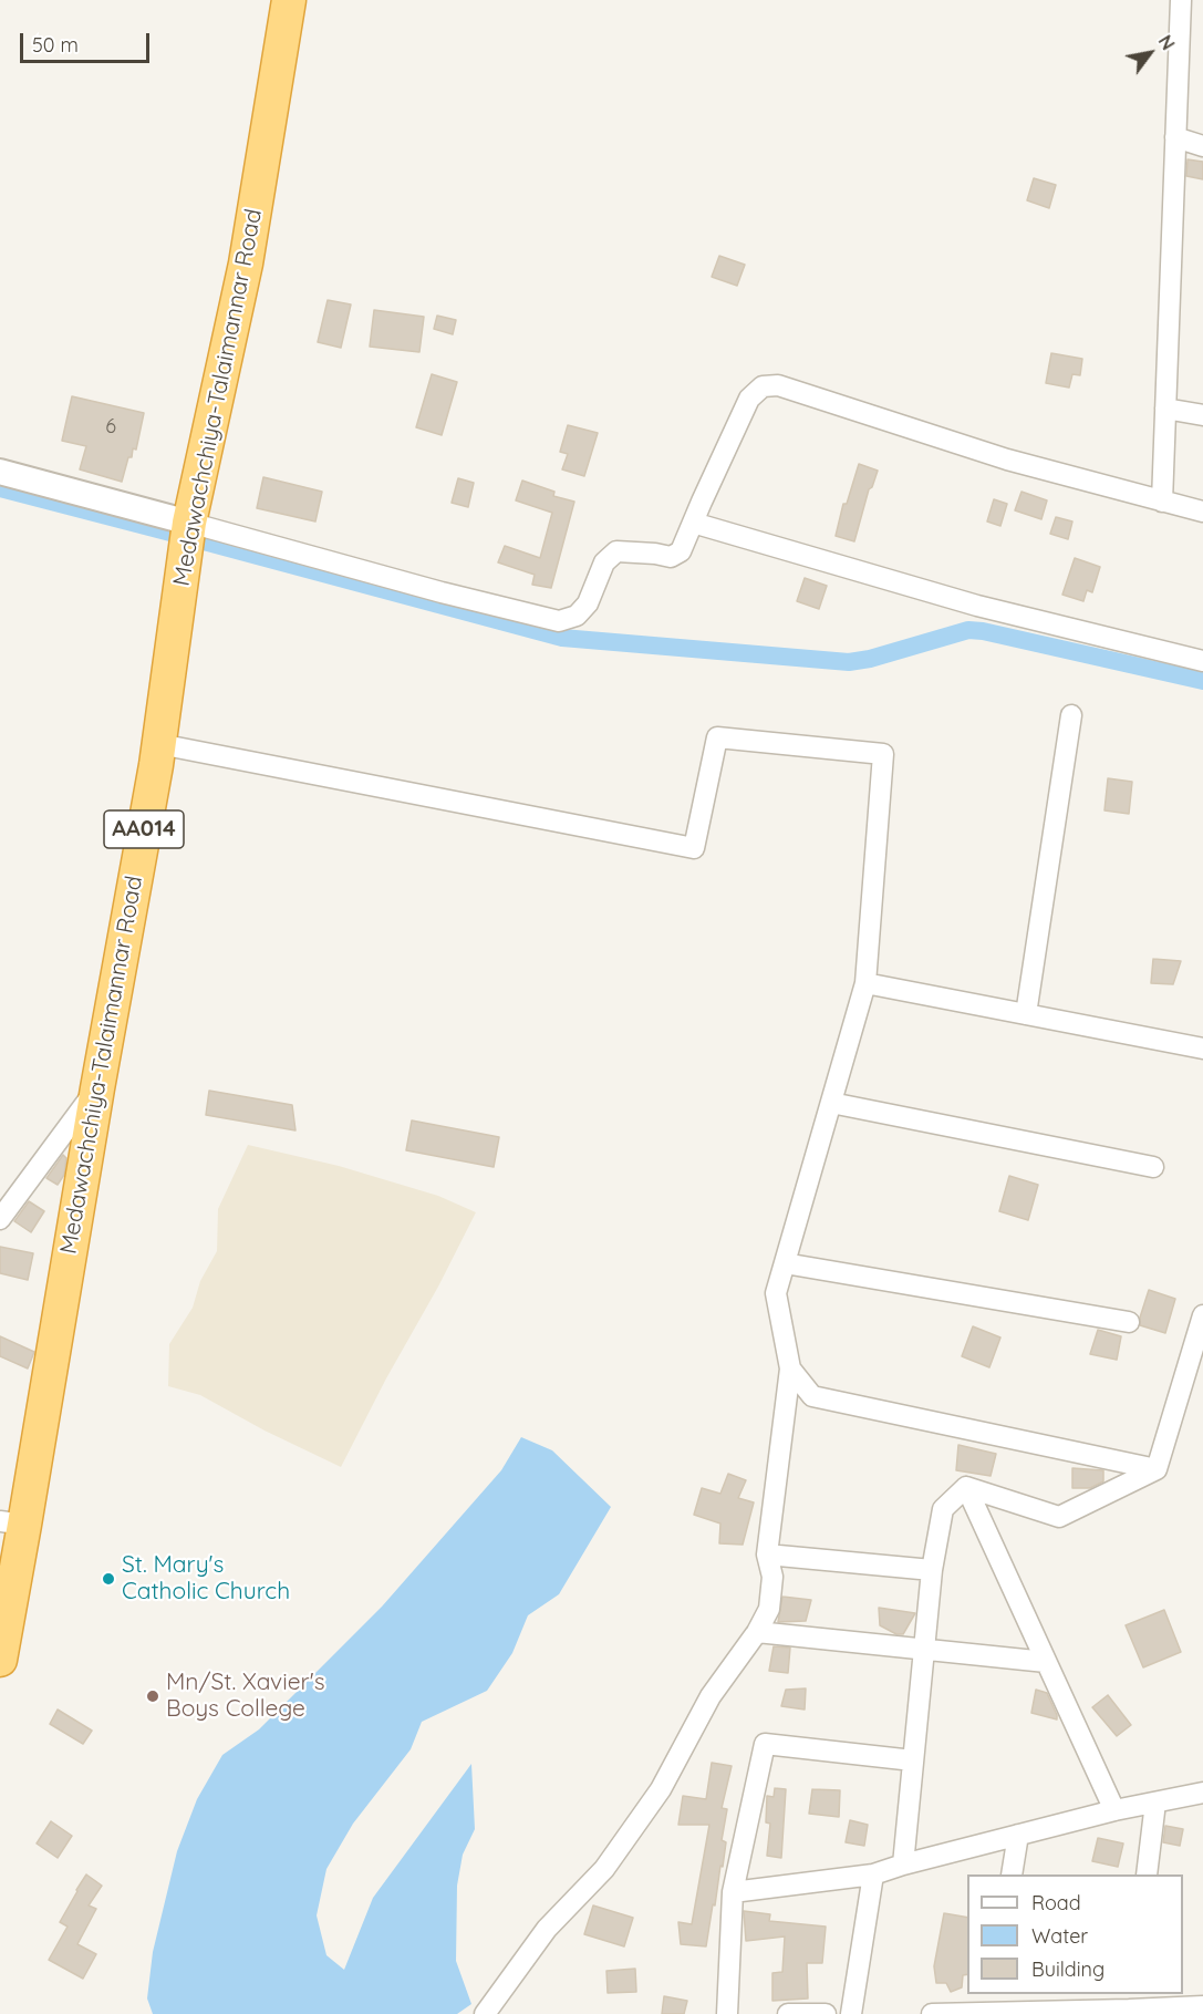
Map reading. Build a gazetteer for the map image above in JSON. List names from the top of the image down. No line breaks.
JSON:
{"streets":{"highway":["Medawachchiya-Talaimannar Road","AA014"]},"places":["St. Mary's Catholic Church","Mn/St. Xavier's Boys College"],"house_numbers":["6"],"legend":["Road","Water","Building"],"scale_bar":"50 m","north":"top right"}
